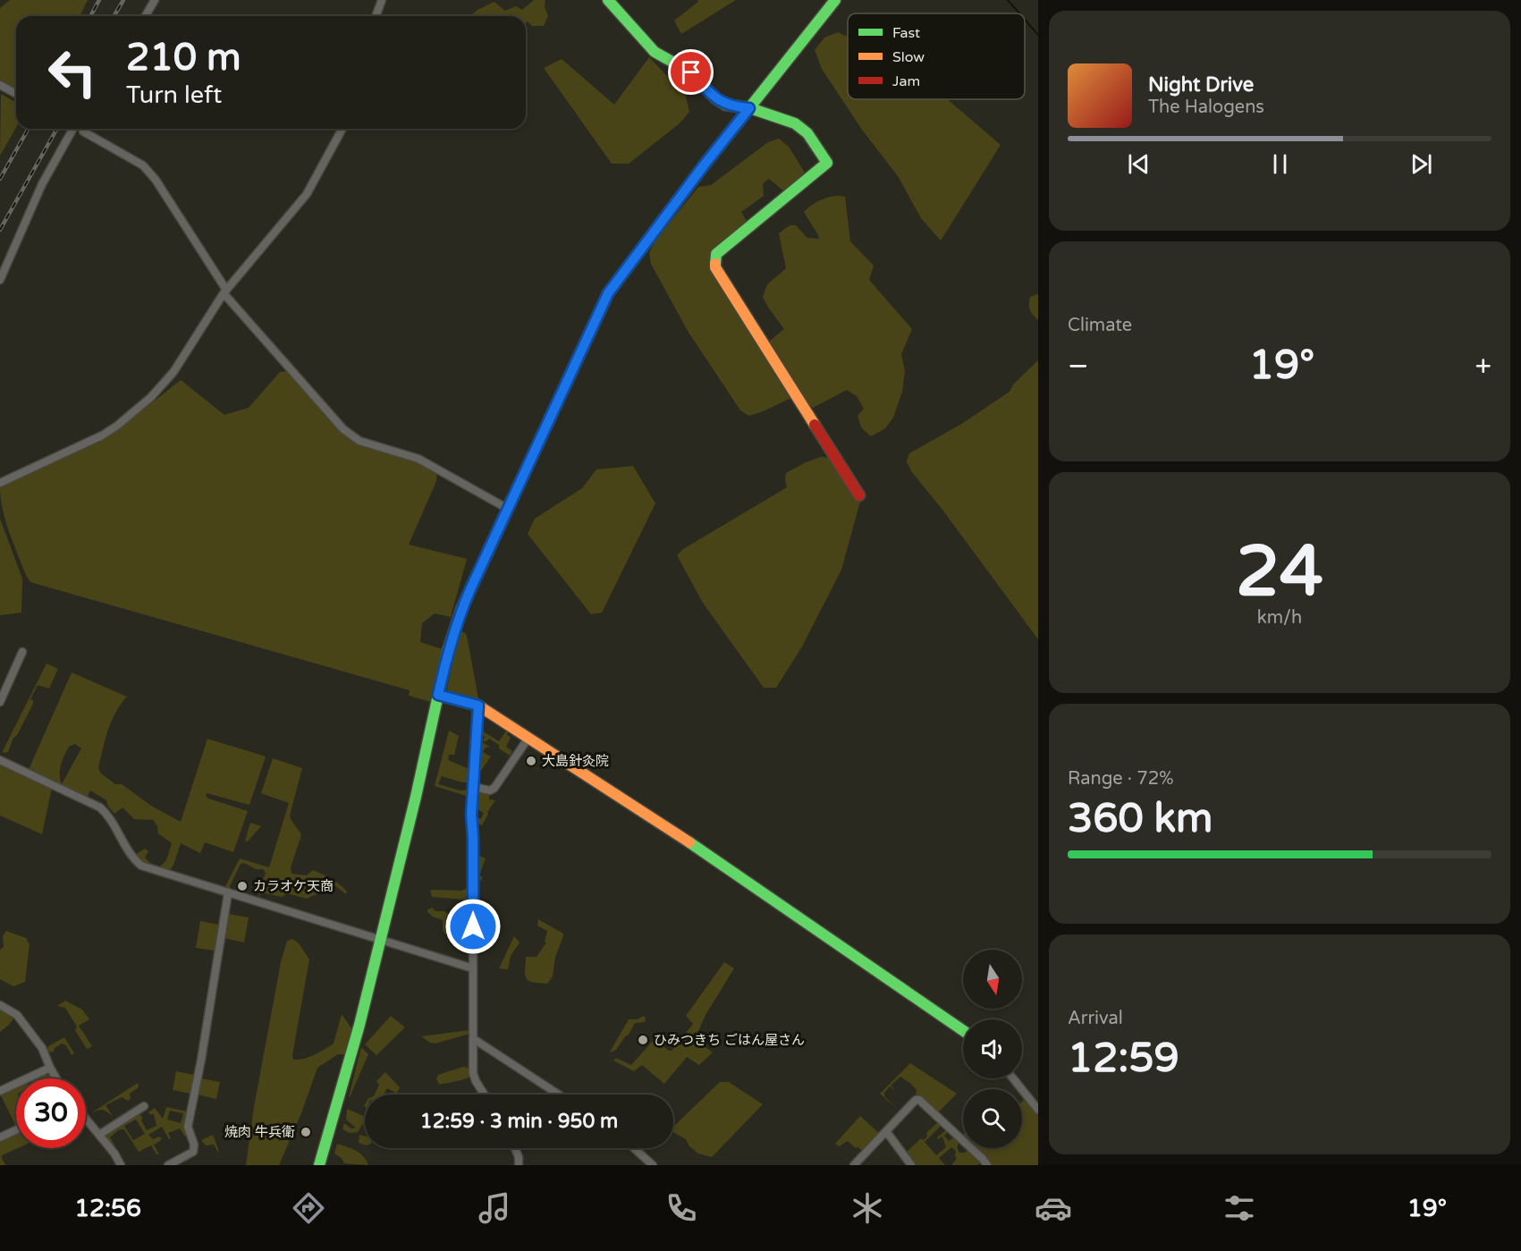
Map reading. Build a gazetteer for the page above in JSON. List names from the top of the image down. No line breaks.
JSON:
{"places":["大島針灸院","カラオケ天商","ひみつきち ごはん屋さん","焼肉 牛兵衛"],"legend":["Fast","Slow","Jam"],"north":"bottom","page":{"turn":["210 m","Turn left"],"song":["Night Drive","The Halogens"],"tile":["Climate",["24","km/h"],["Range · 72%","360 km"],["Arrival","12:59"]],"heat":["−","19°","+"],"limit":"30","trip":"12:59 · 3 min · 950 m","tabs":["12:56","19°"]}}
